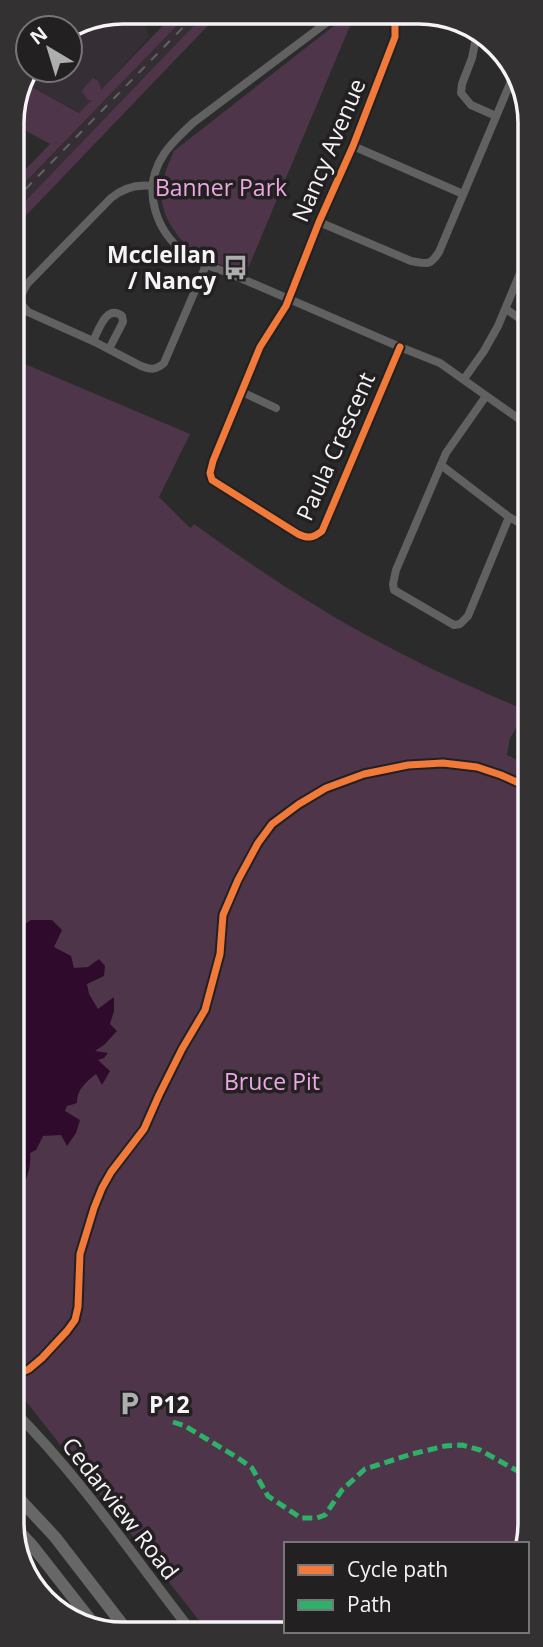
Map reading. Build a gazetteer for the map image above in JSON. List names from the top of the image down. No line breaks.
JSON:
{"streets":{"main road":["Cedarview Road"],"street":["Nancy Avenue","Paula Crescent"]},"crossings":[["Nancy Avenue","Paula Crescent"]],"parks":["Banner Park","Bruce Pit"],"places":{"bus stop":["Mcclellan / Nancy"],"parking":["P12"]},"legend":["Cycle path","Path"],"north":"top left"}
